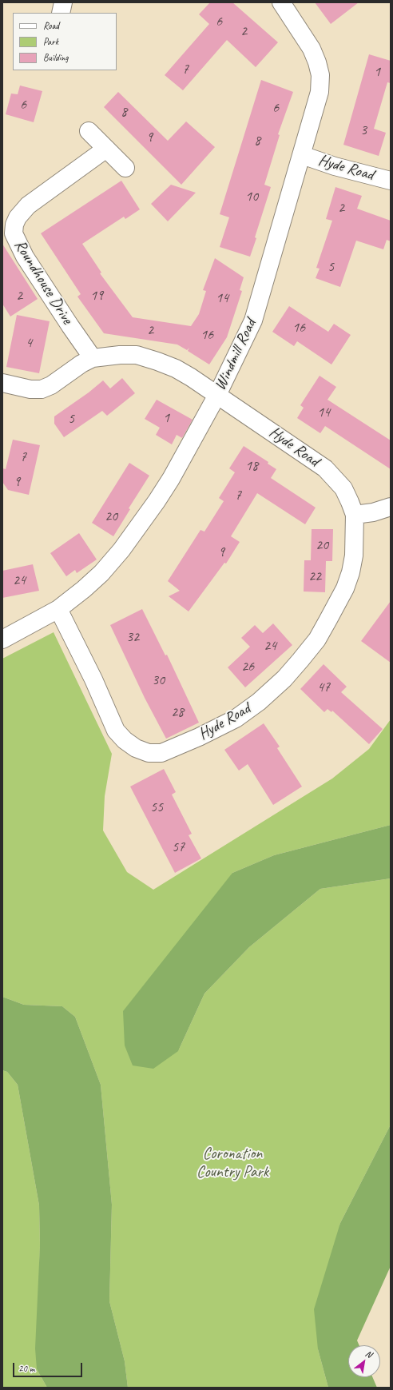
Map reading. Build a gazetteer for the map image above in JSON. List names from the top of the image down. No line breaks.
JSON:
{"streets":{"street":["Hyde Road","Roundhouse Drive","Windmill Road"]},"crossings":[["Hyde Road","Roundhouse Drive"],["Hyde Road","Windmill Road"]],"parks":["Coronation Country Park"],"house_numbers":["6","2","7","1","6","6","8","3","9","8","10","2","5","2","19","14","16","2","16","4","14","1","5","7","18","9","7","20","20","9","22","24","32","24","26","30","47","28","55","57"],"legend":["Road","Park","Building"],"scale_bar":"20 m","north":"top right"}
